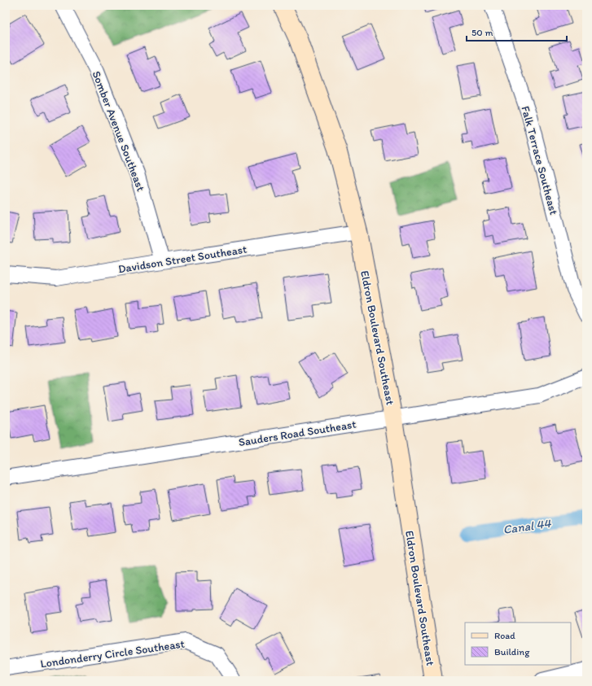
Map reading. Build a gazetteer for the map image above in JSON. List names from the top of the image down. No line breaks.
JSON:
{"streets":{"street":["Somber Avenue Southeast","Falk Terrace Southeast","Davidson Street Southeast","Eldron Boulevard Southeast","Sauders Road Southeast","Londonderry Circle Southeast"]},"crossings":[["Somber Avenue Southeast","Davidson Street Southeast"],["Davidson Street Southeast","Eldron Boulevard Southeast"],["Eldron Boulevard Southeast","Sauders Road Southeast"]],"water":["Canal 44"],"legend":["Road","Building"],"scale_bar":"50 m"}
